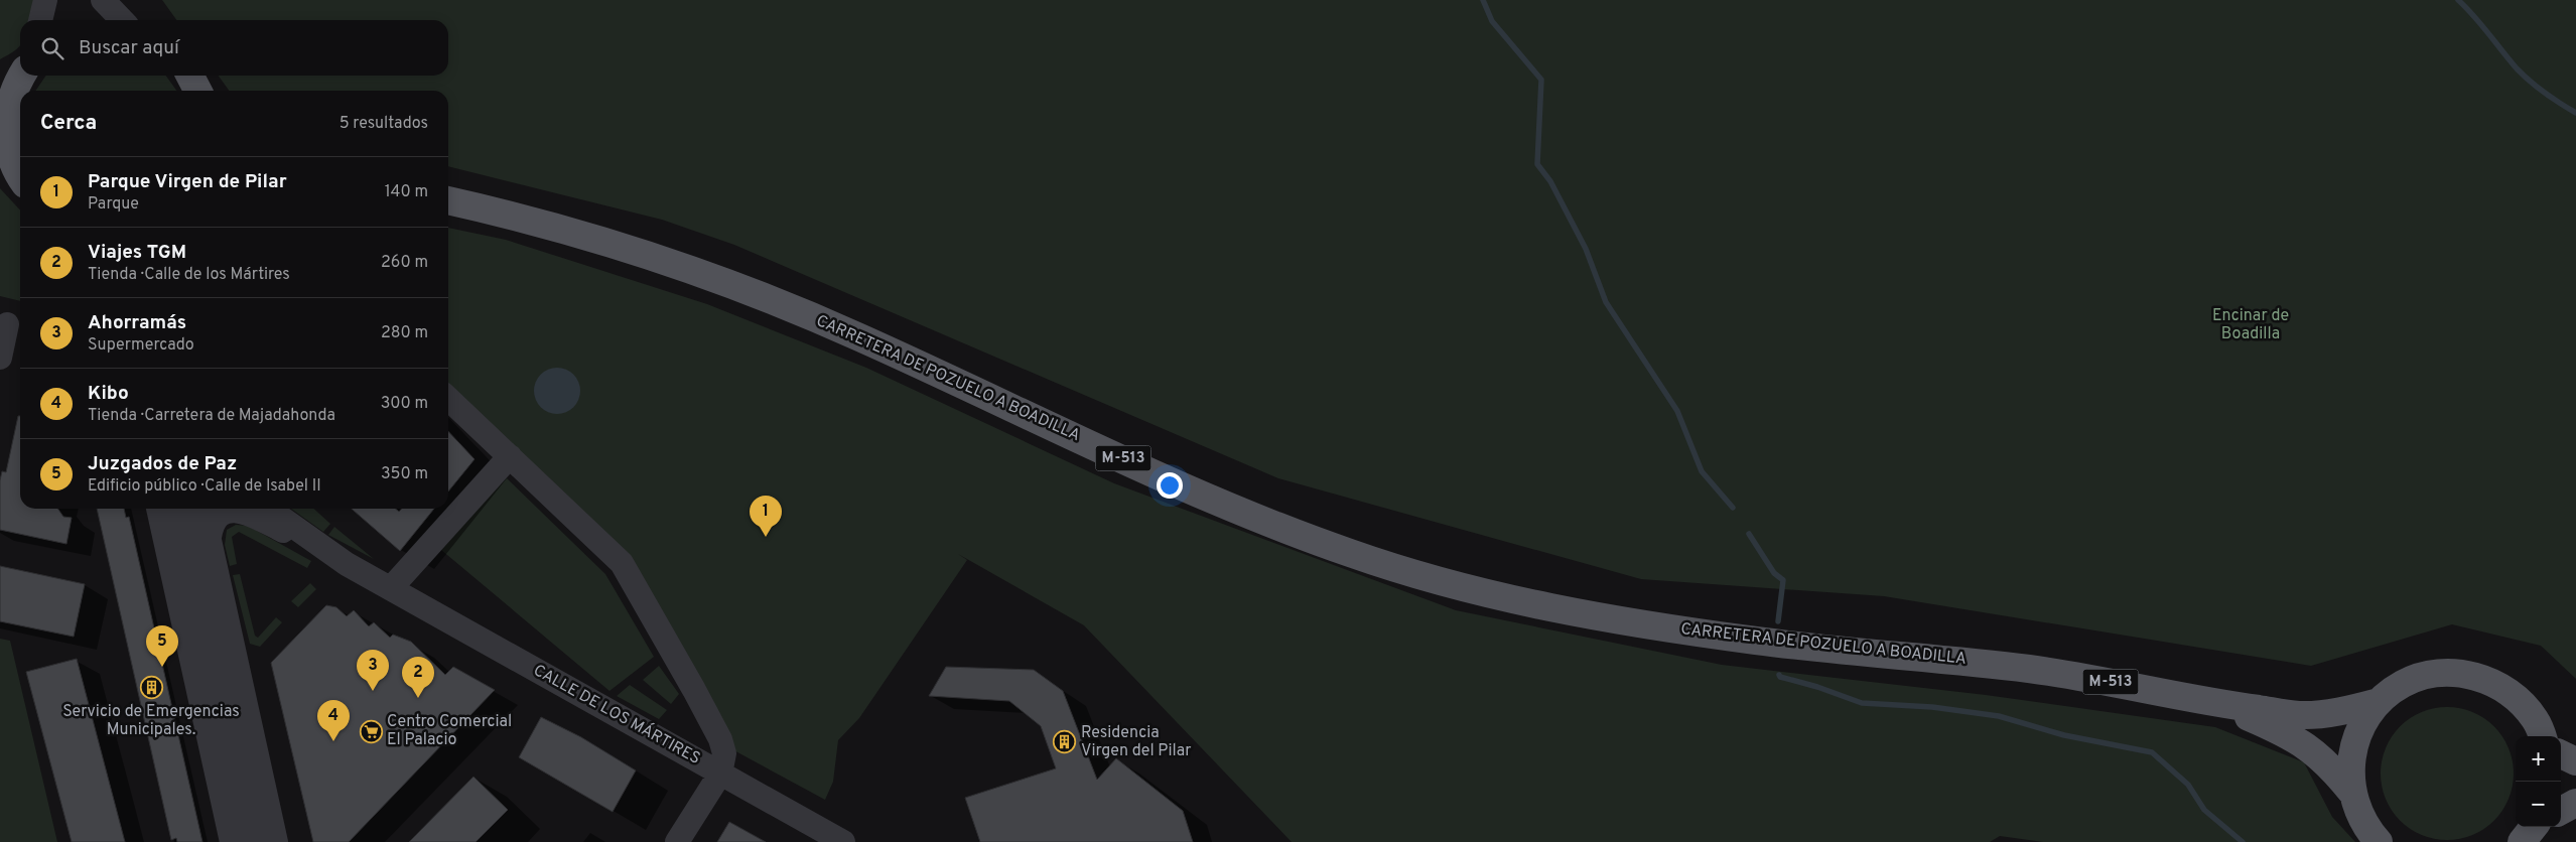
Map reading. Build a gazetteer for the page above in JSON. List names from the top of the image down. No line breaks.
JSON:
{"streets":{"main road":["CARRETERA DE POZUELO A BOADILLA","M-513"],"street":["CALLE DE LOS MÁRTIRES"]},"crossings":[["CARRETERA DE POZUELO A BOADILLA","M-513"]],"parks":["Encinar de Boadilla"],"places":{"building":["Servicio de Emergencias Municipales.","Residencia Virgen del Pilar"],"supermarket":["Centro Comercial El Palacio"]},"page":{"search":"Buscar aquí","heading":["Cerca","5 resultados"],"list":[{"mark":"1","name":"Parque Virgen de Pilar","note":"Parque","value":"140 m"},{"mark":"2","name":"Viajes TGM","note":"Tienda · Calle de los Mártires","value":"260 m"},{"mark":"3","name":"Ahorramás","note":"Supermercado","value":"280 m"},{"mark":"4","name":"Kibo","note":"Tienda · Carretera de Majadahonda","value":"300 m"},{"mark":"5","name":"Juzgados de Paz","note":"Edificio público · Calle de Isabel II","value":"350 m"}],"pins":["1","5","3","2","4"],"map_buttons":["+","−"]}}
